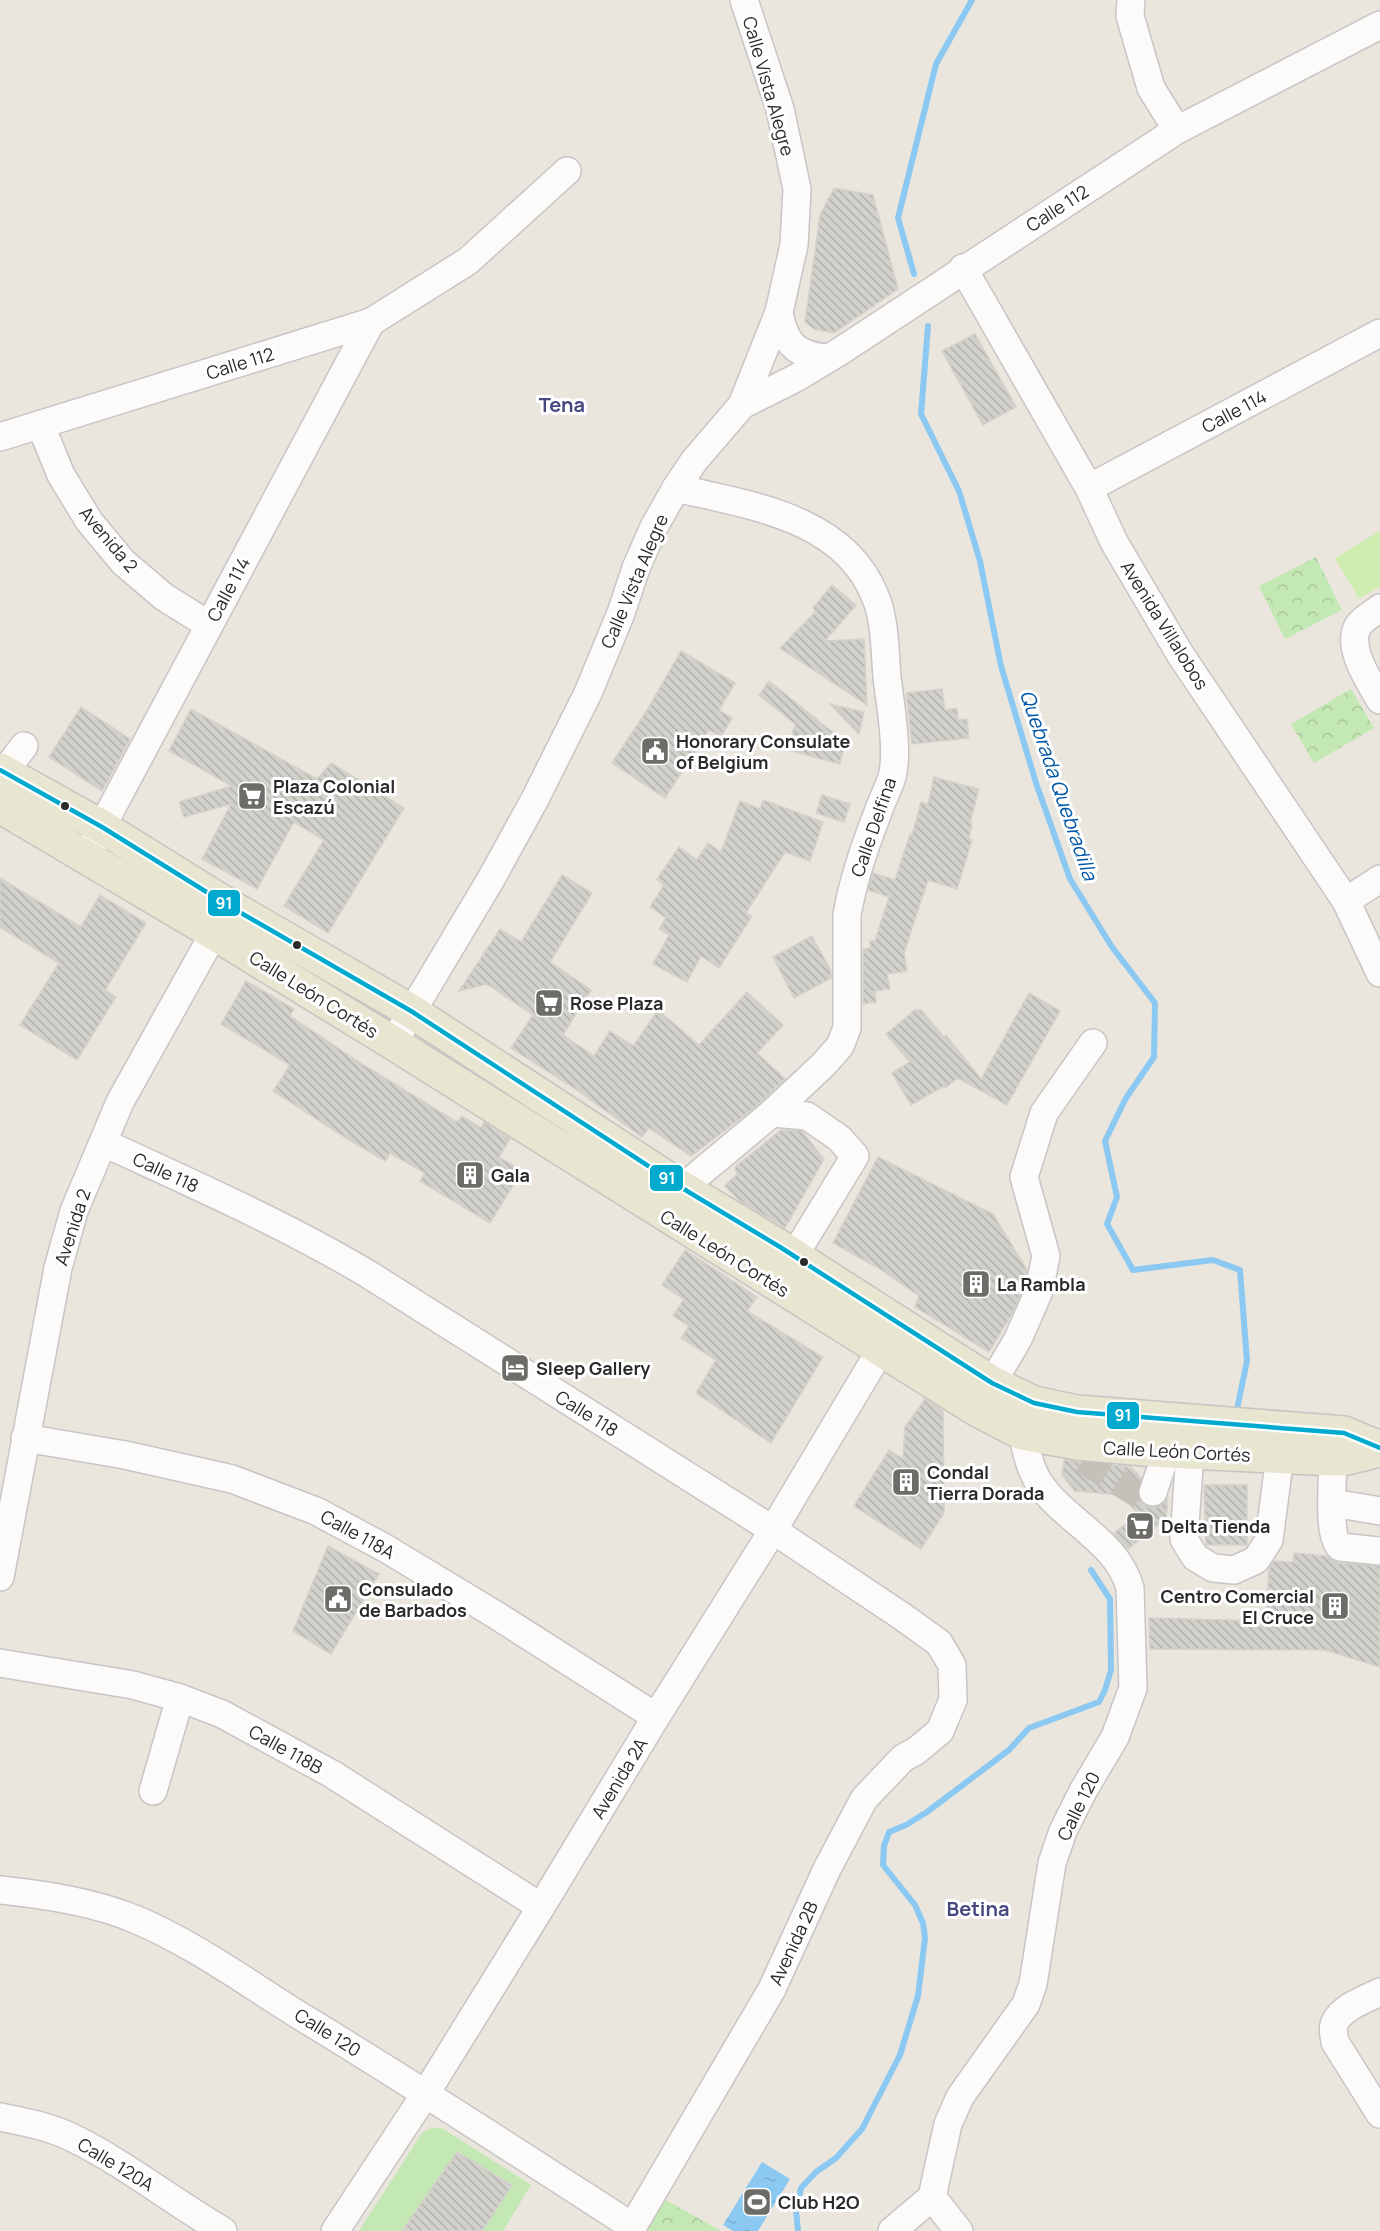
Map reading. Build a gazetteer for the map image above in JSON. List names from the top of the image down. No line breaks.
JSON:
{"streets":{"main road":["Calle León Cortés"],"street":["Calle Vista Alegre","Calle 112","Calle 114","Avenida 2","Avenida Villalobos","Calle Delfina","Calle 118","Calle 118A","Calle 118B","Avenida 2A","Calle 120","Avenida 2B","Calle 120A"]},"crossings":[["Calle Vista Alegre","Calle 112"],["Calle Vista Alegre","Calle Delfina"],["Calle Vista Alegre","Calle León Cortés"],["Calle 112","Calle 114"],["Calle 112","Avenida 2"],["Calle 112","Avenida Villalobos"],["Calle 114","Avenida 2"],["Calle 114","Avenida Villalobos"],["Calle 114","Calle León Cortés"],["Avenida 2","Calle León Cortés"],["Avenida 2","Calle 118"],["Avenida 2","Calle 118A"],["Calle Delfina","Calle León Cortés"],["Calle León Cortés","Avenida 2A"],["Calle León Cortés","Calle 120"],["Calle 118","Avenida 2A"],["Calle 118","Avenida 2B"],["Calle 118A","Avenida 2A"],["Calle 118B","Avenida 2A"],["Avenida 2A","Calle 120"],["Calle 120","Avenida 2B"]],"districts":["Tena","Betina"],"water":["Quebrada Quebradilla"],"places":{"public building":["Honorary Consulate of Belgium","Consulado de Barbados"],"supermarket":["Plaza Colonial Escazú","Rose Plaza","Delta Tienda"],"building":["Gala","La Rambla","Condal Tierra Dorada","Centro Comercial El Cruce"],"hotel":["Sleep Gallery"],"sports":["Club H2O"]},"lines":["transit line 91"]}
